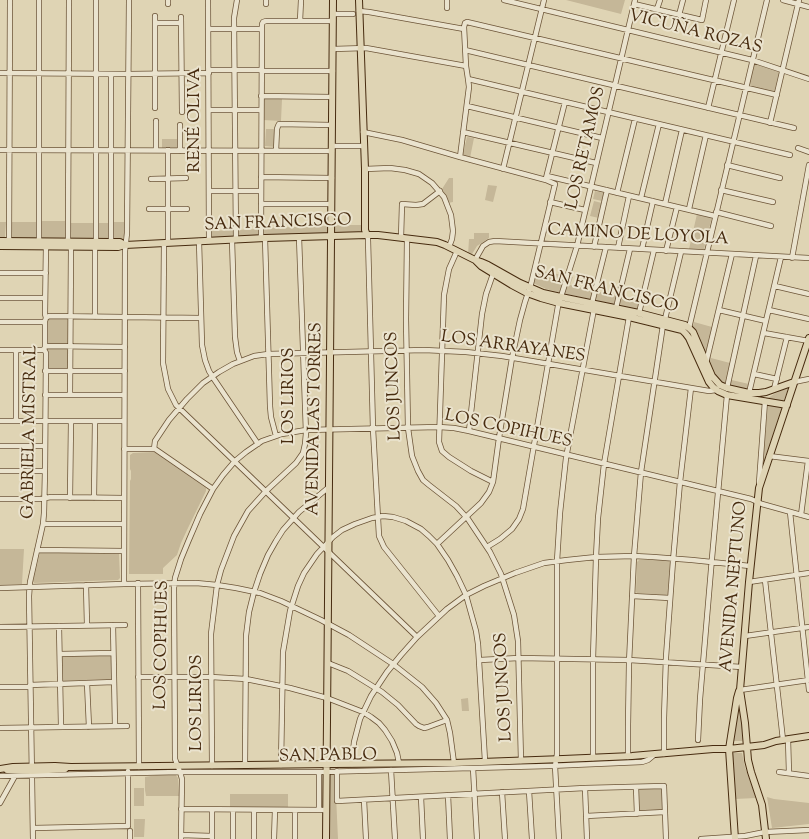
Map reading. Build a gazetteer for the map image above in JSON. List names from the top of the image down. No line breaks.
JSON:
{"streets":{"main road":["SAN FRANCISCO","AVENIDA LAS TORRES","AVENIDA NEPTUNO","SAN PABLO"],"street":["VICUÑA ROZAS","RENÉ OLIVA","LOS RETAMOS","CAMINO DE LOYOLA","LOS ARRAYANES","LOS JUNCOS","LOS LIRIOS","LOS COPIHUES","GABRIELA MISTRAL"]},"crossings":[["VICUÑA ROZAS","LOS RETAMOS"],["RENÉ OLIVA","SAN FRANCISCO"],["LOS RETAMOS","SAN FRANCISCO"],["LOS RETAMOS","CAMINO DE LOYOLA"],["LOS RETAMOS","LOS ARRAYANES"],["LOS RETAMOS","LOS JUNCOS"],["LOS RETAMOS","LOS COPIHUES"],["SAN FRANCISCO","CAMINO DE LOYOLA"],["SAN FRANCISCO","LOS ARRAYANES"],["SAN FRANCISCO","LOS JUNCOS"],["SAN FRANCISCO","LOS LIRIOS"],["SAN FRANCISCO","AVENIDA LAS TORRES"],["SAN FRANCISCO","GABRIELA MISTRAL"],["SAN FRANCISCO","AVENIDA NEPTUNO"],["LOS ARRAYANES","LOS JUNCOS"],["LOS ARRAYANES","LOS LIRIOS"],["LOS ARRAYANES","AVENIDA LAS TORRES"],["LOS JUNCOS","LOS COPIHUES"],["LOS JUNCOS","SAN PABLO"],["LOS LIRIOS","LOS COPIHUES"],["LOS LIRIOS","SAN PABLO"],["AVENIDA LAS TORRES","LOS COPIHUES"],["AVENIDA LAS TORRES","SAN PABLO"],["LOS COPIHUES","AVENIDA NEPTUNO"],["LOS COPIHUES","SAN PABLO"],["GABRIELA MISTRAL","SAN PABLO"],["AVENIDA NEPTUNO","SAN PABLO"]]}
